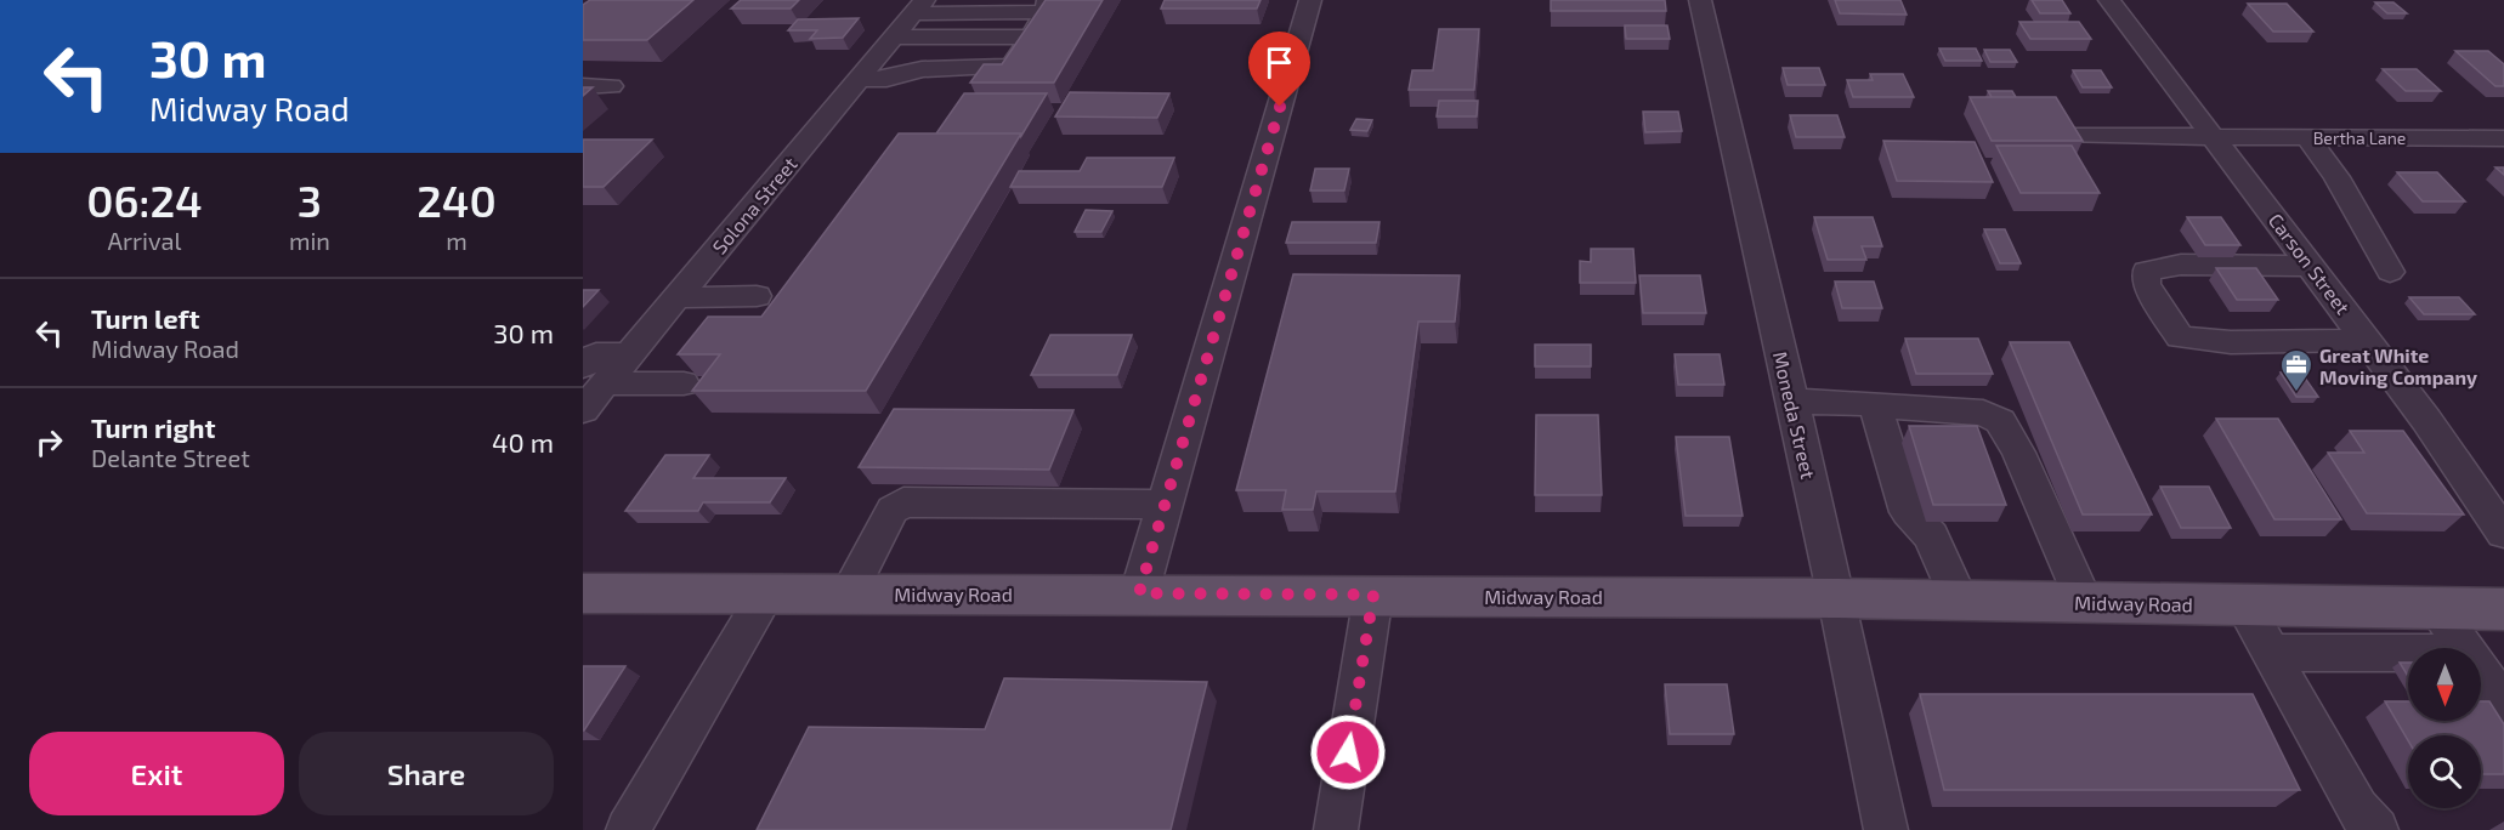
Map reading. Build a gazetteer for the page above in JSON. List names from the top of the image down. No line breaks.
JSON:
{"streets":{"main road":["Midway Road"],"street":["Bertha Lane","Solona Street","Carson Street","Moneda Street"]},"crossings":[["Bertha Lane","Carson Street"],["Moneda Street","Midway Road"]],"places":{"office":["Great White Moving Company"]},"north":"bottom","page":{"turn":["30 m","Midway Road"],"eta":["06:24","Arrival","3","min","240","m"],"list":[{"name":"Turn left","note":"Midway Road","value":"30 m"},{"name":"Turn right","note":"Delante Street","value":"40 m"}],"buttons":["Exit","Share"]}}
